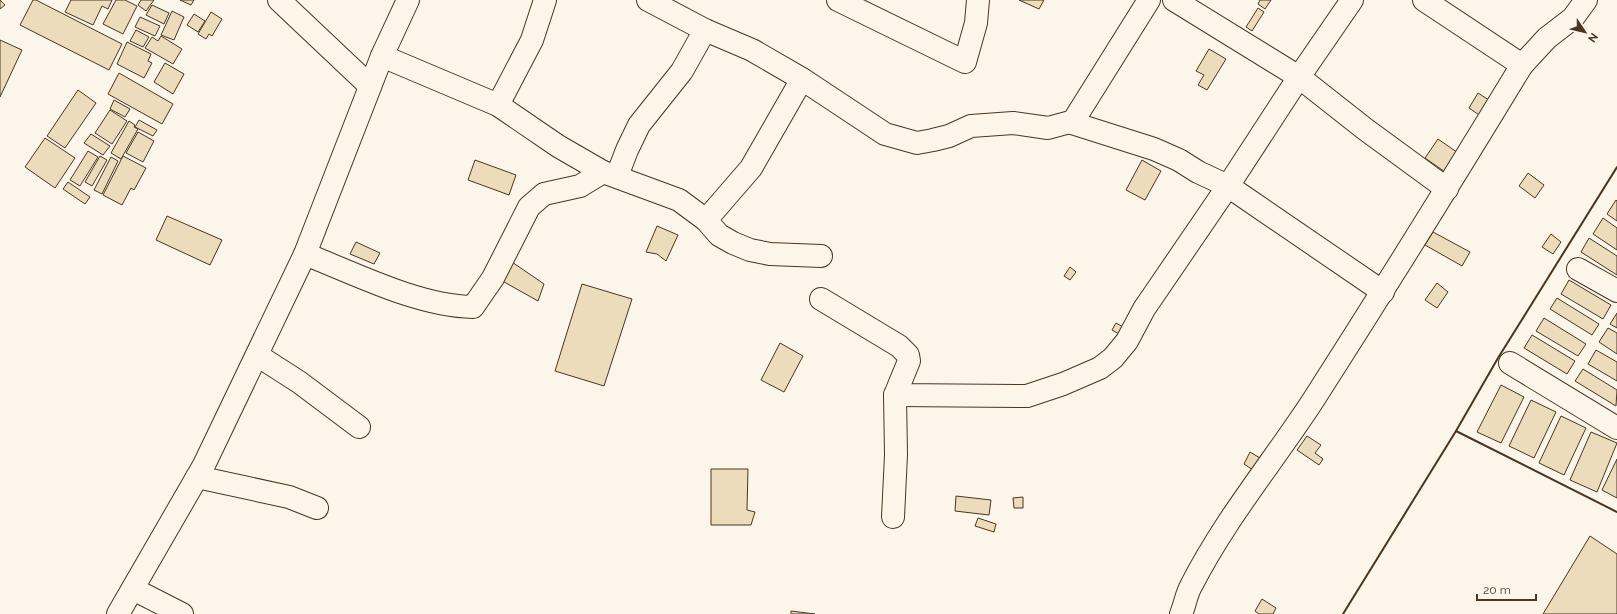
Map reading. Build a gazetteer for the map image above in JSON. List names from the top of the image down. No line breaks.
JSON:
{"scale_bar":"20 m","north":"bottom right"}
